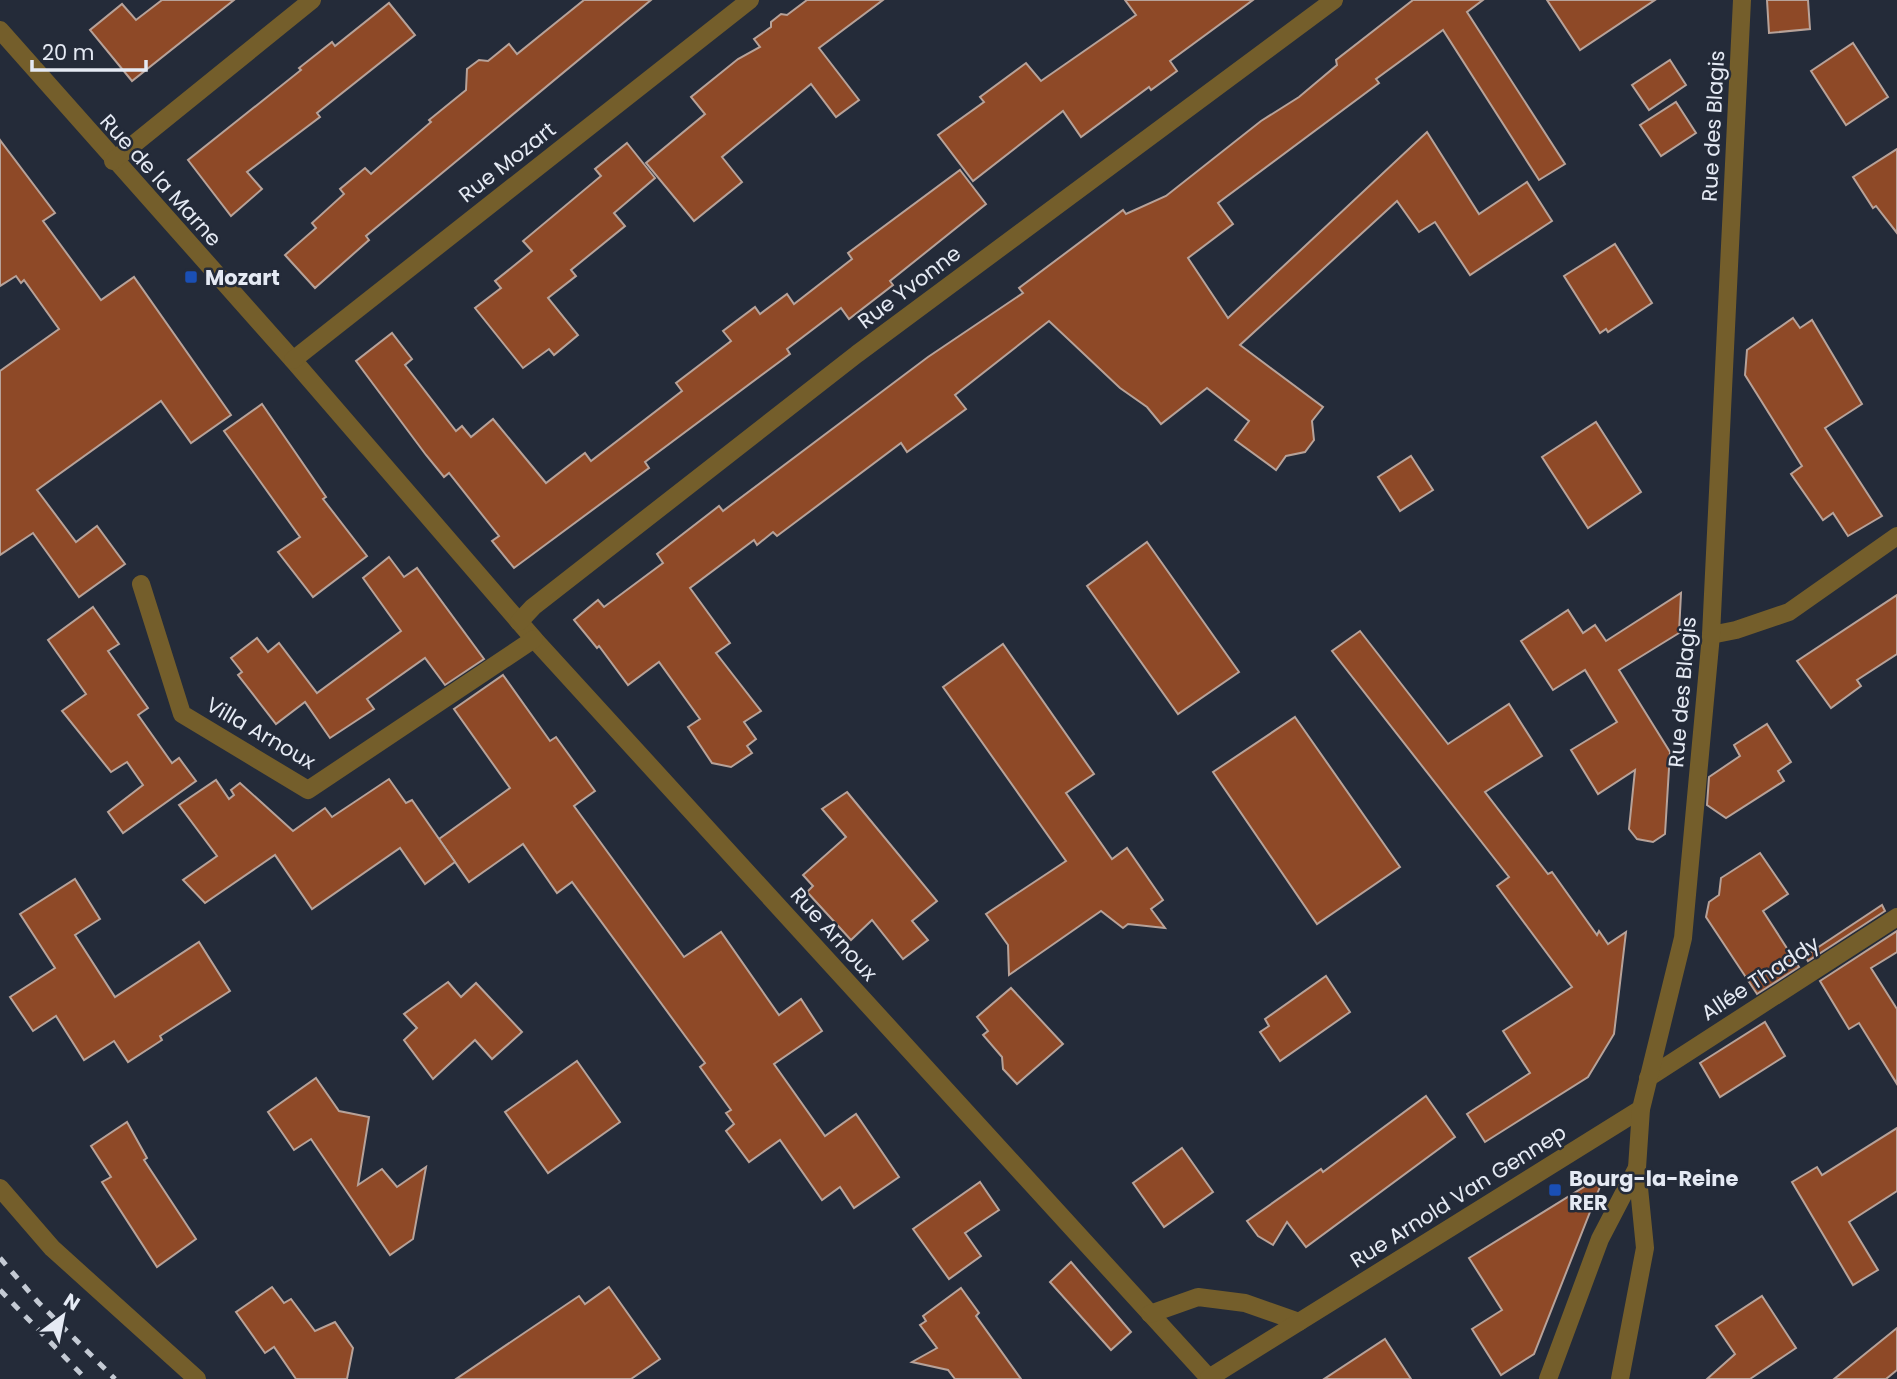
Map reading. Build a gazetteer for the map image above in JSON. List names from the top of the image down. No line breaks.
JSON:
{"streets":{"street":["Rue des Blagis","Rue Mozart","Rue de la Marne","Rue Yvonne","Villa Arnoux","Rue Arnoux","Allée Thaddy","Rue Arnold Van Gennep"]},"crossings":[["Rue des Blagis","Allée Thaddy"],["Rue des Blagis","Rue Arnold Van Gennep"],["Rue Mozart","Rue de la Marne"],["Rue de la Marne","Rue Arnoux"],["Rue Yvonne","Rue Arnoux"],["Villa Arnoux","Rue Arnoux"],["Rue Arnoux","Rue Arnold Van Gennep"]],"places":{"transit":["Mozart","Bourg-la-Reine RER"]},"scale_bar":"20 m","north":"top right"}
